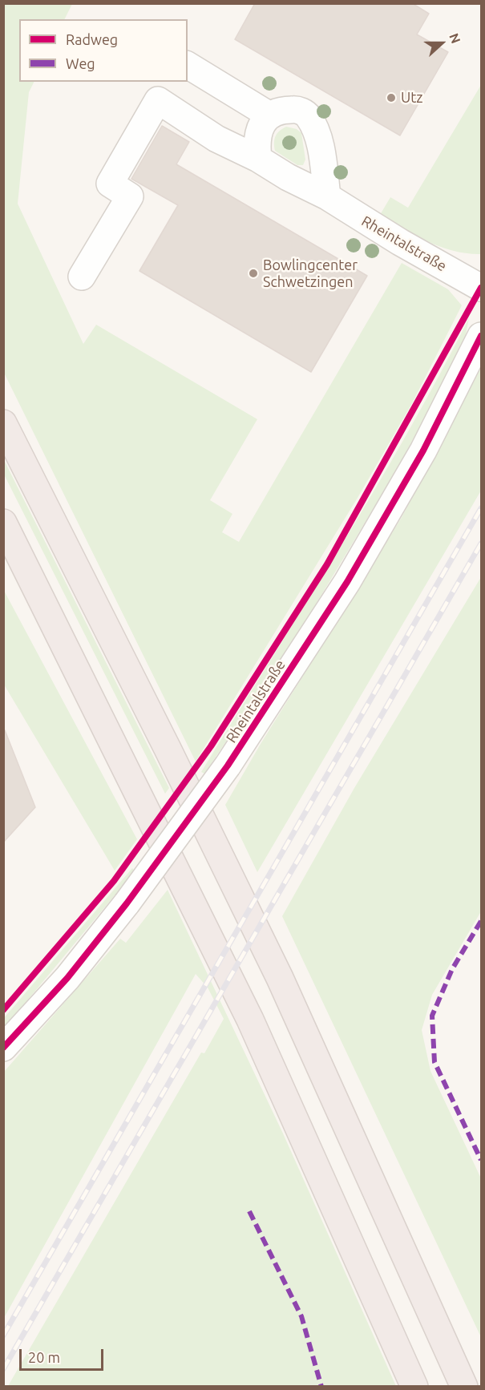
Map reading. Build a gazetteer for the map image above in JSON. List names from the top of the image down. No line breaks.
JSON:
{"streets":{"street":["Rheintalstraße"]},"places":["Utz","Bowlingcenter Schwetzingen"],"legend":["Radweg","Weg"],"scale_bar":"20 m","north":"right"}
